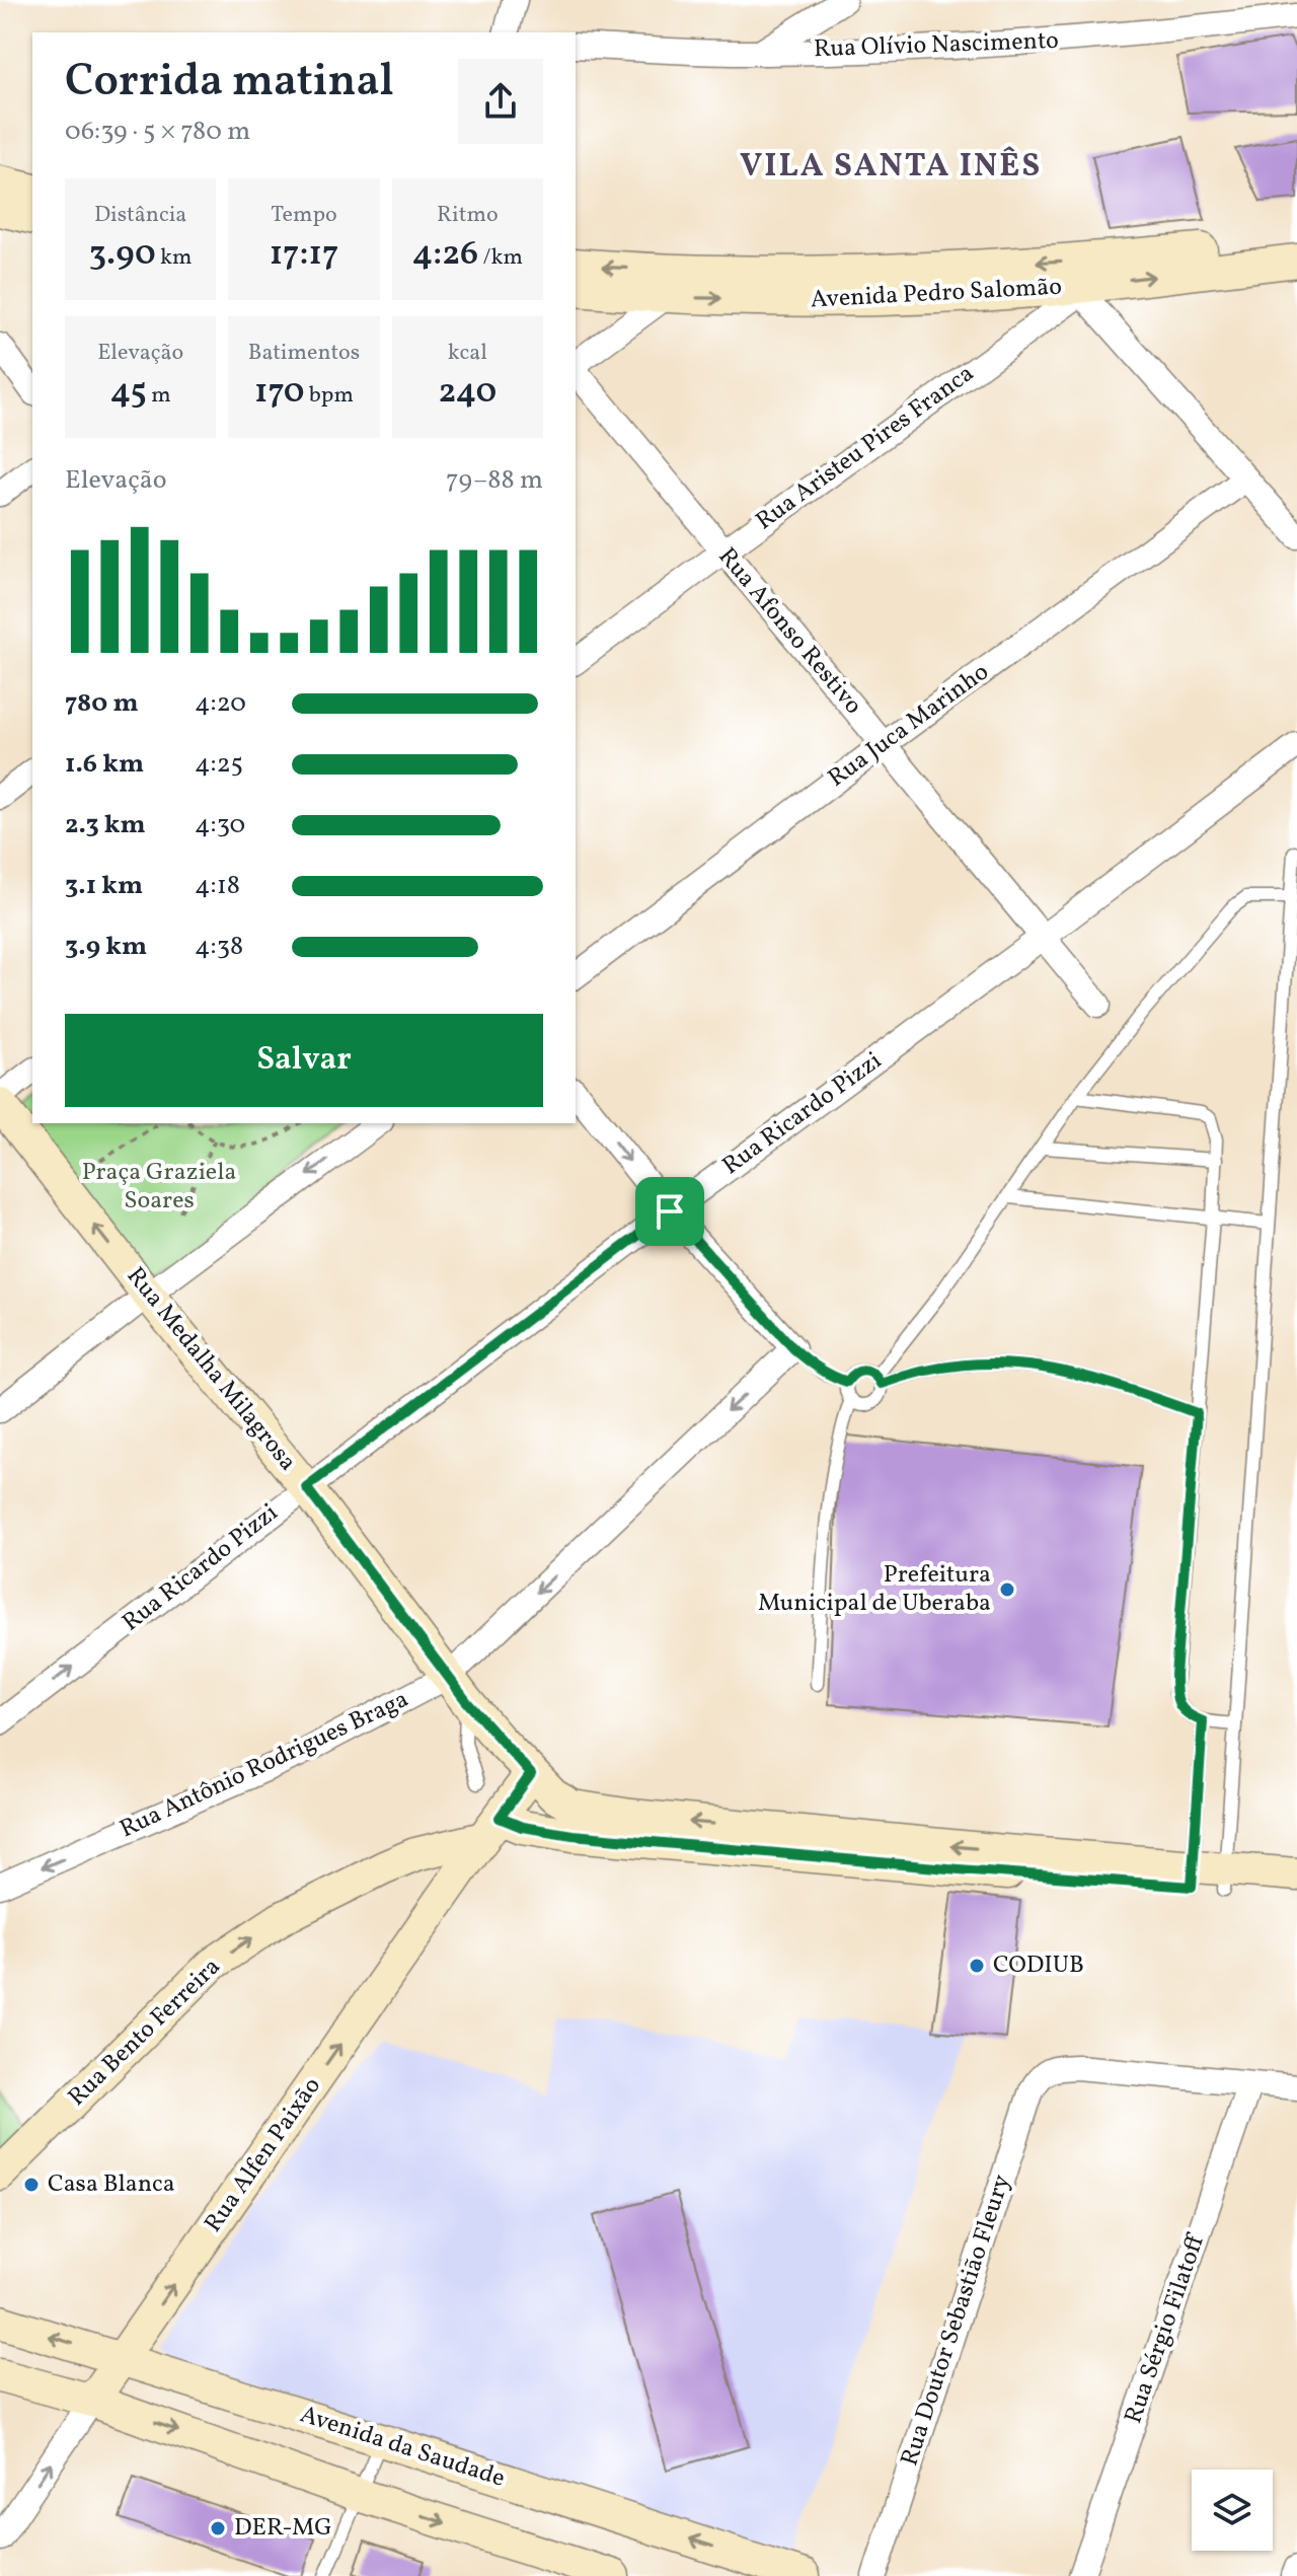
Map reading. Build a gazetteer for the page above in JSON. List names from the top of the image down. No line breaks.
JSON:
{"streets":{"street":["Rua Olívio Nascimento","Avenida Pedro Salomão","Rua Aristeu Pires Franca","Rua Afonso Restivo","Rua Juca Marinho","Rua Ricardo Pizzi","Rua Medalha Milagrosa","Rua Antônio Rodrigues Braga","Rua Bento Ferreira","Rua Alfen Paixão","Rua Doutor Sebastião Fleury","Rua Sérgio Filatoff","Avenida da Saudade"]},"crossings":[["Avenida Pedro Salomão","Rua Aristeu Pires Franca"],["Rua Aristeu Pires Franca","Rua Afonso Restivo"],["Rua Afonso Restivo","Rua Juca Marinho"],["Rua Afonso Restivo","Rua Ricardo Pizzi"],["Rua Ricardo Pizzi","Rua Medalha Milagrosa"],["Rua Medalha Milagrosa","Rua Antônio Rodrigues Braga"],["Rua Medalha Milagrosa","Rua Alfen Paixão"],["Rua Bento Ferreira","Rua Alfen Paixão"],["Rua Alfen Paixão","Avenida da Saudade"],["Rua Doutor Sebastião Fleury","Rua Sérgio Filatoff"]],"one_way":["Rua Antônio Rodrigues Braga","Rua Bento Ferreira","Rua Alfen Paixão"],"districts":["VILA SANTA INÊS"],"parks":["Praça Graziela Soares"],"places":["Prefeitura Municipal de Uberaba","CODIUB","Casa Blanca","DER-MG"],"page":{"heading":["Corrida matinal","06:39 · 5 × 780 m"],"stats":[["Distância","3.90 km"],["Tempo","17:17"],["Ritmo","4:26 /km"],["Elevação","45 m"],["Batimentos","170 bpm"],["kcal","240"]],"chart":["Elevação","79–88 m"],"list":[{"name":"780 m","note":"4:20"},{"name":"1.6 km","note":"4:25"},{"name":"2.3 km","note":"4:30"},{"name":"3.1 km","note":"4:18"},{"name":"3.9 km","note":"4:38"}],"buttons":"Salvar"}}
